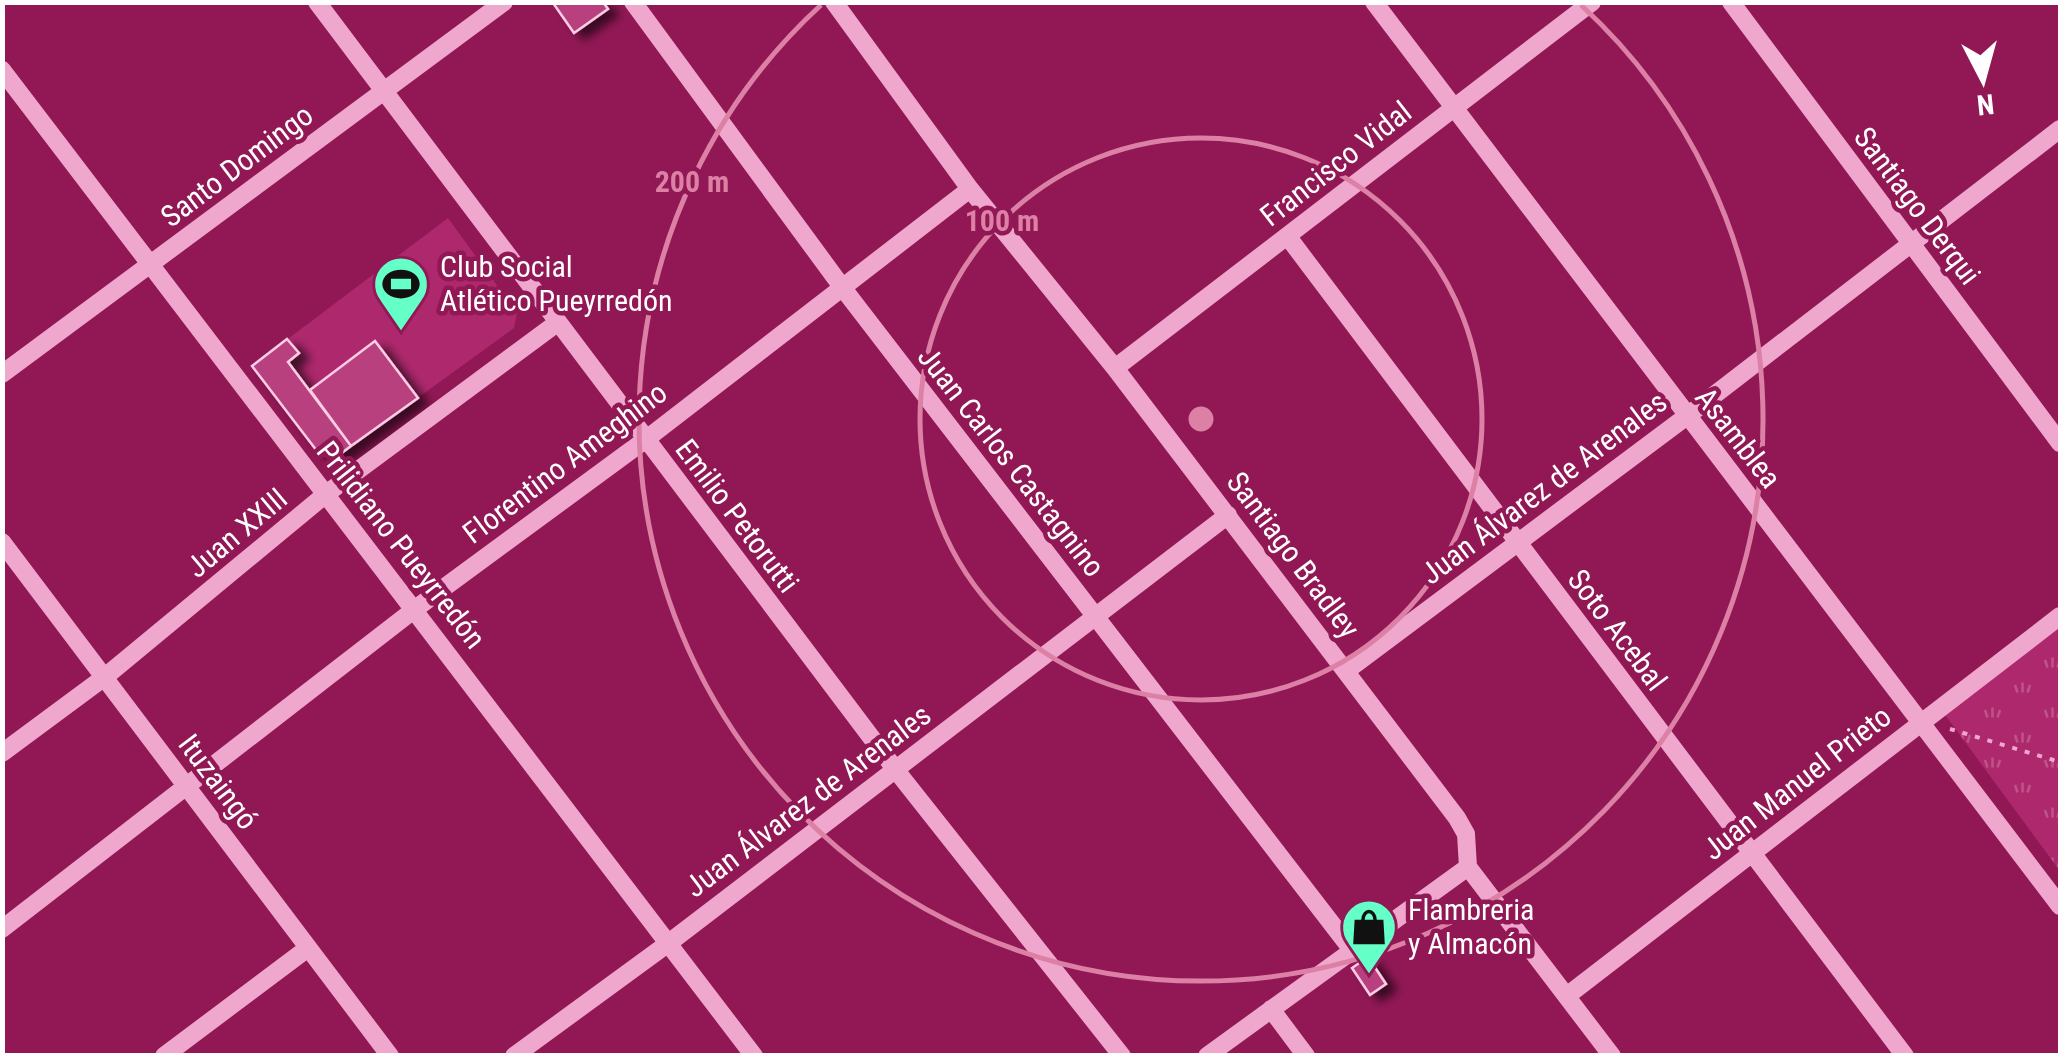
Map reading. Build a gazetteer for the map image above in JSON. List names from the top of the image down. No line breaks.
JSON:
{"streets":{"street":["Francisco Vidal","Santo Domingo","Santiago Derqui","Asamblea","Juan Carlos Castagnino","Florentino Ameghino","Juan Álvarez de Arenales","Emilio Petorutti","Juan XXIII","Prilidiano Pueyrredón","Santiago Bradley","Soto Acebal","Ituzaingó","Juan Manuel Prieto"]},"crossings":[["Francisco Vidal","Asamblea"],["Francisco Vidal","Santiago Bradley"],["Francisco Vidal","Soto Acebal"],["Santo Domingo","Emilio Petorutti"],["Santo Domingo","Prilidiano Pueyrredón"],["Santiago Derqui","Juan Álvarez de Arenales"],["Asamblea","Juan Álvarez de Arenales"],["Asamblea","Juan Manuel Prieto"],["Juan Carlos Castagnino","Florentino Ameghino"],["Juan Carlos Castagnino","Juan Álvarez de Arenales"],["Florentino Ameghino","Emilio Petorutti"],["Florentino Ameghino","Prilidiano Pueyrredón"],["Florentino Ameghino","Santiago Bradley"],["Florentino Ameghino","Ituzaingó"],["Juan Álvarez de Arenales","Emilio Petorutti"],["Juan Álvarez de Arenales","Prilidiano Pueyrredón"],["Juan Álvarez de Arenales","Santiago Bradley"],["Juan Álvarez de Arenales","Soto Acebal"],["Emilio Petorutti","Juan XXIII"],["Juan XXIII","Prilidiano Pueyrredón"],["Juan XXIII","Ituzaingó"],["Santiago Bradley","Juan Manuel Prieto"],["Soto Acebal","Juan Manuel Prieto"]],"places":{"sports":["Club Social Atlético Pueyrredón"],"shop":["Flambreria y Almacón"]},"north":"bottom","rings":["200 m","100 m"]}
